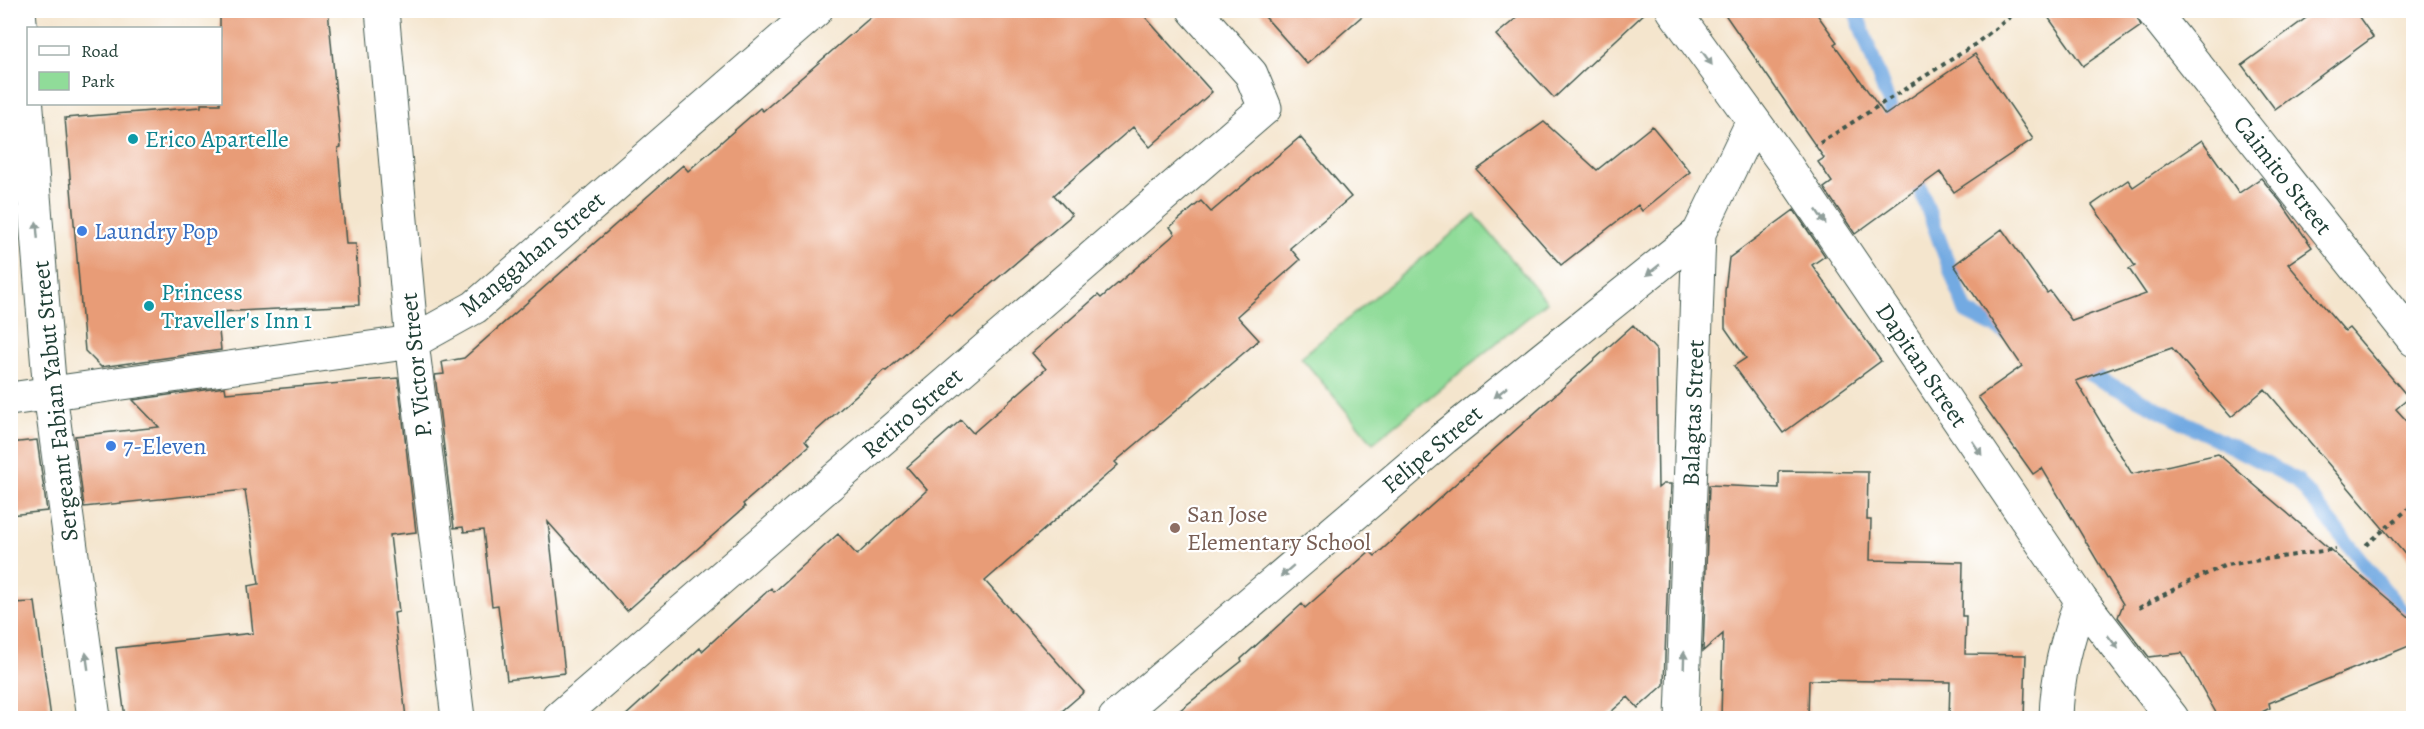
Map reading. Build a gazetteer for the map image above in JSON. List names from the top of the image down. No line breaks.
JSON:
{"streets":{"street":["Caimito Street","Manggahan Street","P. Victor Street","Dapitan Street","Sergeant Fabian Yabut Street","Retiro Street","Balagtas Street","Felipe Street"]},"crossings":[["Manggahan Street","P. Victor Street"],["Manggahan Street","Sergeant Fabian Yabut Street"],["Dapitan Street","Balagtas Street"],["Balagtas Street","Felipe Street"]],"one_way":["Dapitan Street","Sergeant Fabian Yabut Street","Balagtas Street","Felipe Street"],"places":["Erico Apartelle","Laundry Pop","Princess Traveller's Inn 1","7-Eleven","San Jose Elementary School"],"legend":["Road","Park"]}
